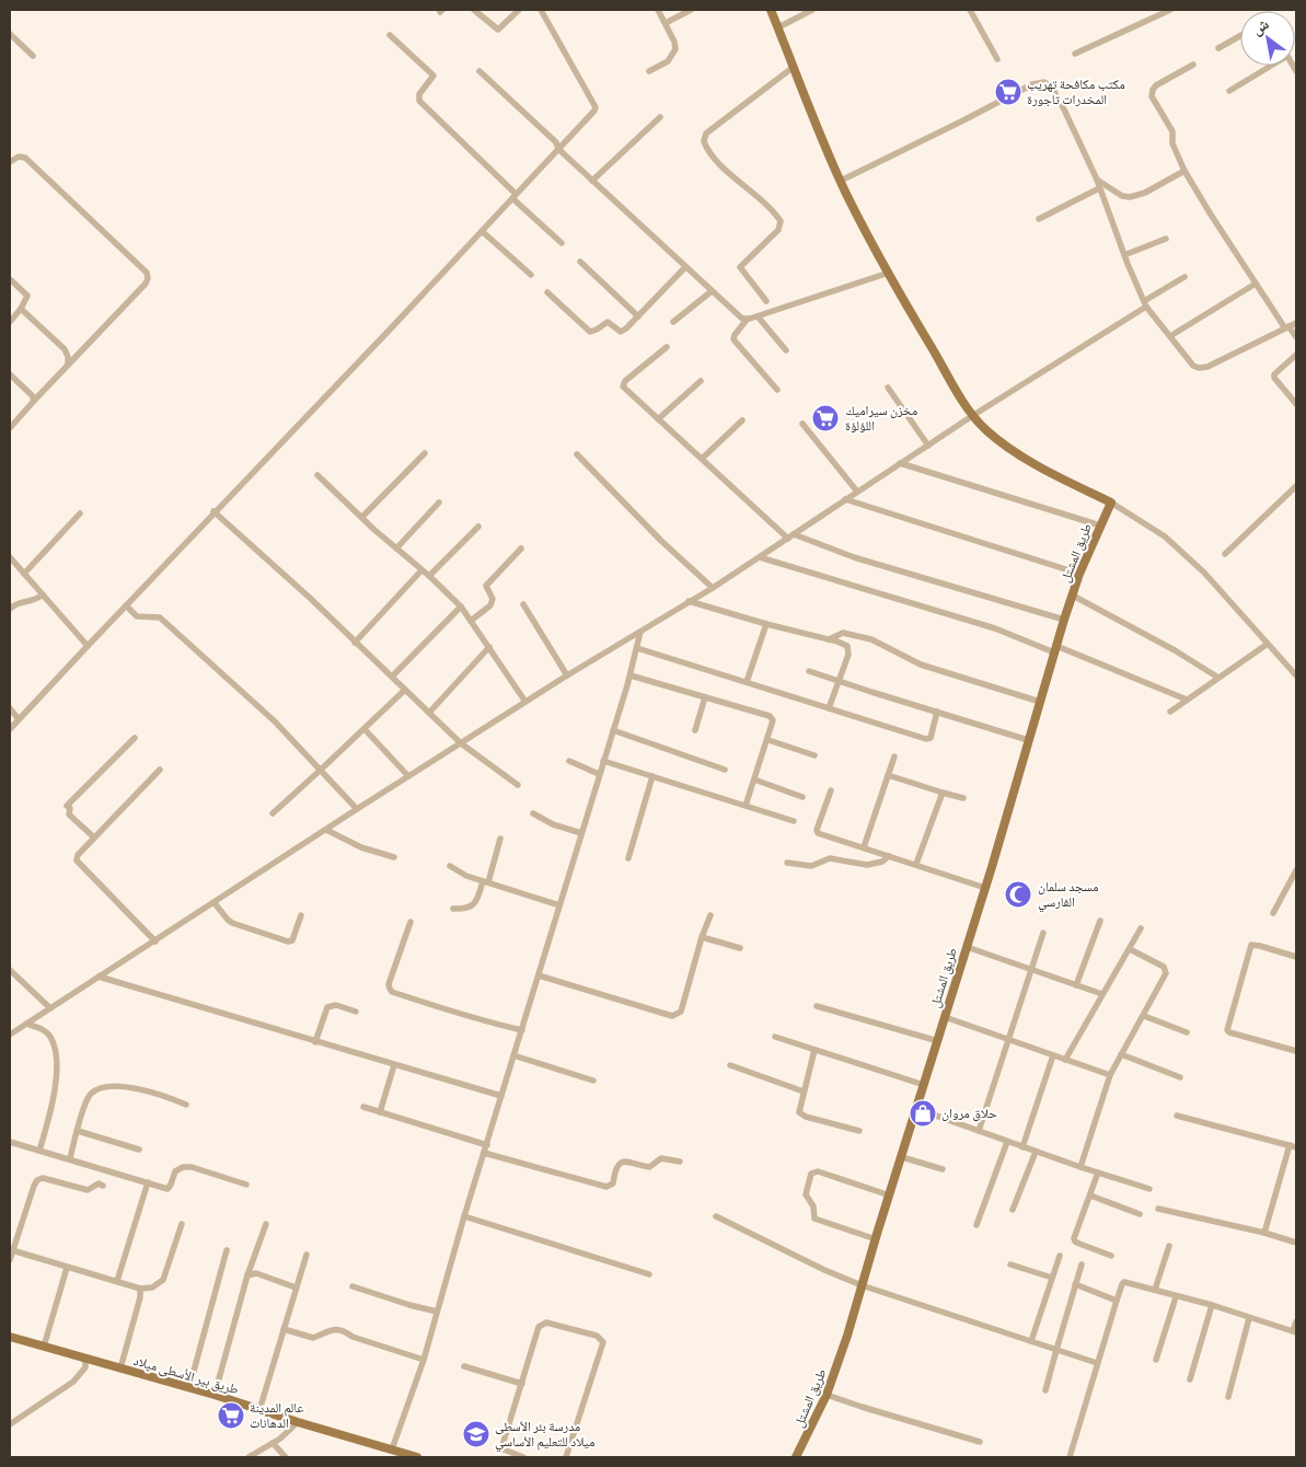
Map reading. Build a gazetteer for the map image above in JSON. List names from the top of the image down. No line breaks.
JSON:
{"streets":{"main road":["طريق المشتل","طريق بير الأسطى ميلاد"]},"places":{"supermarket":["مكتب مكافحة تهريب المخدرات تاجورة","مخزن سيراميك اللؤلؤة","عالم المدينة الدهانات"],"mosque":["مسجد سلمان الفارسي"],"shop":["حلاق مروان"],"school or university":["مدرسة بئر الأسطى ميلاد للتعليم الأساسي"]},"north":"top left"}
